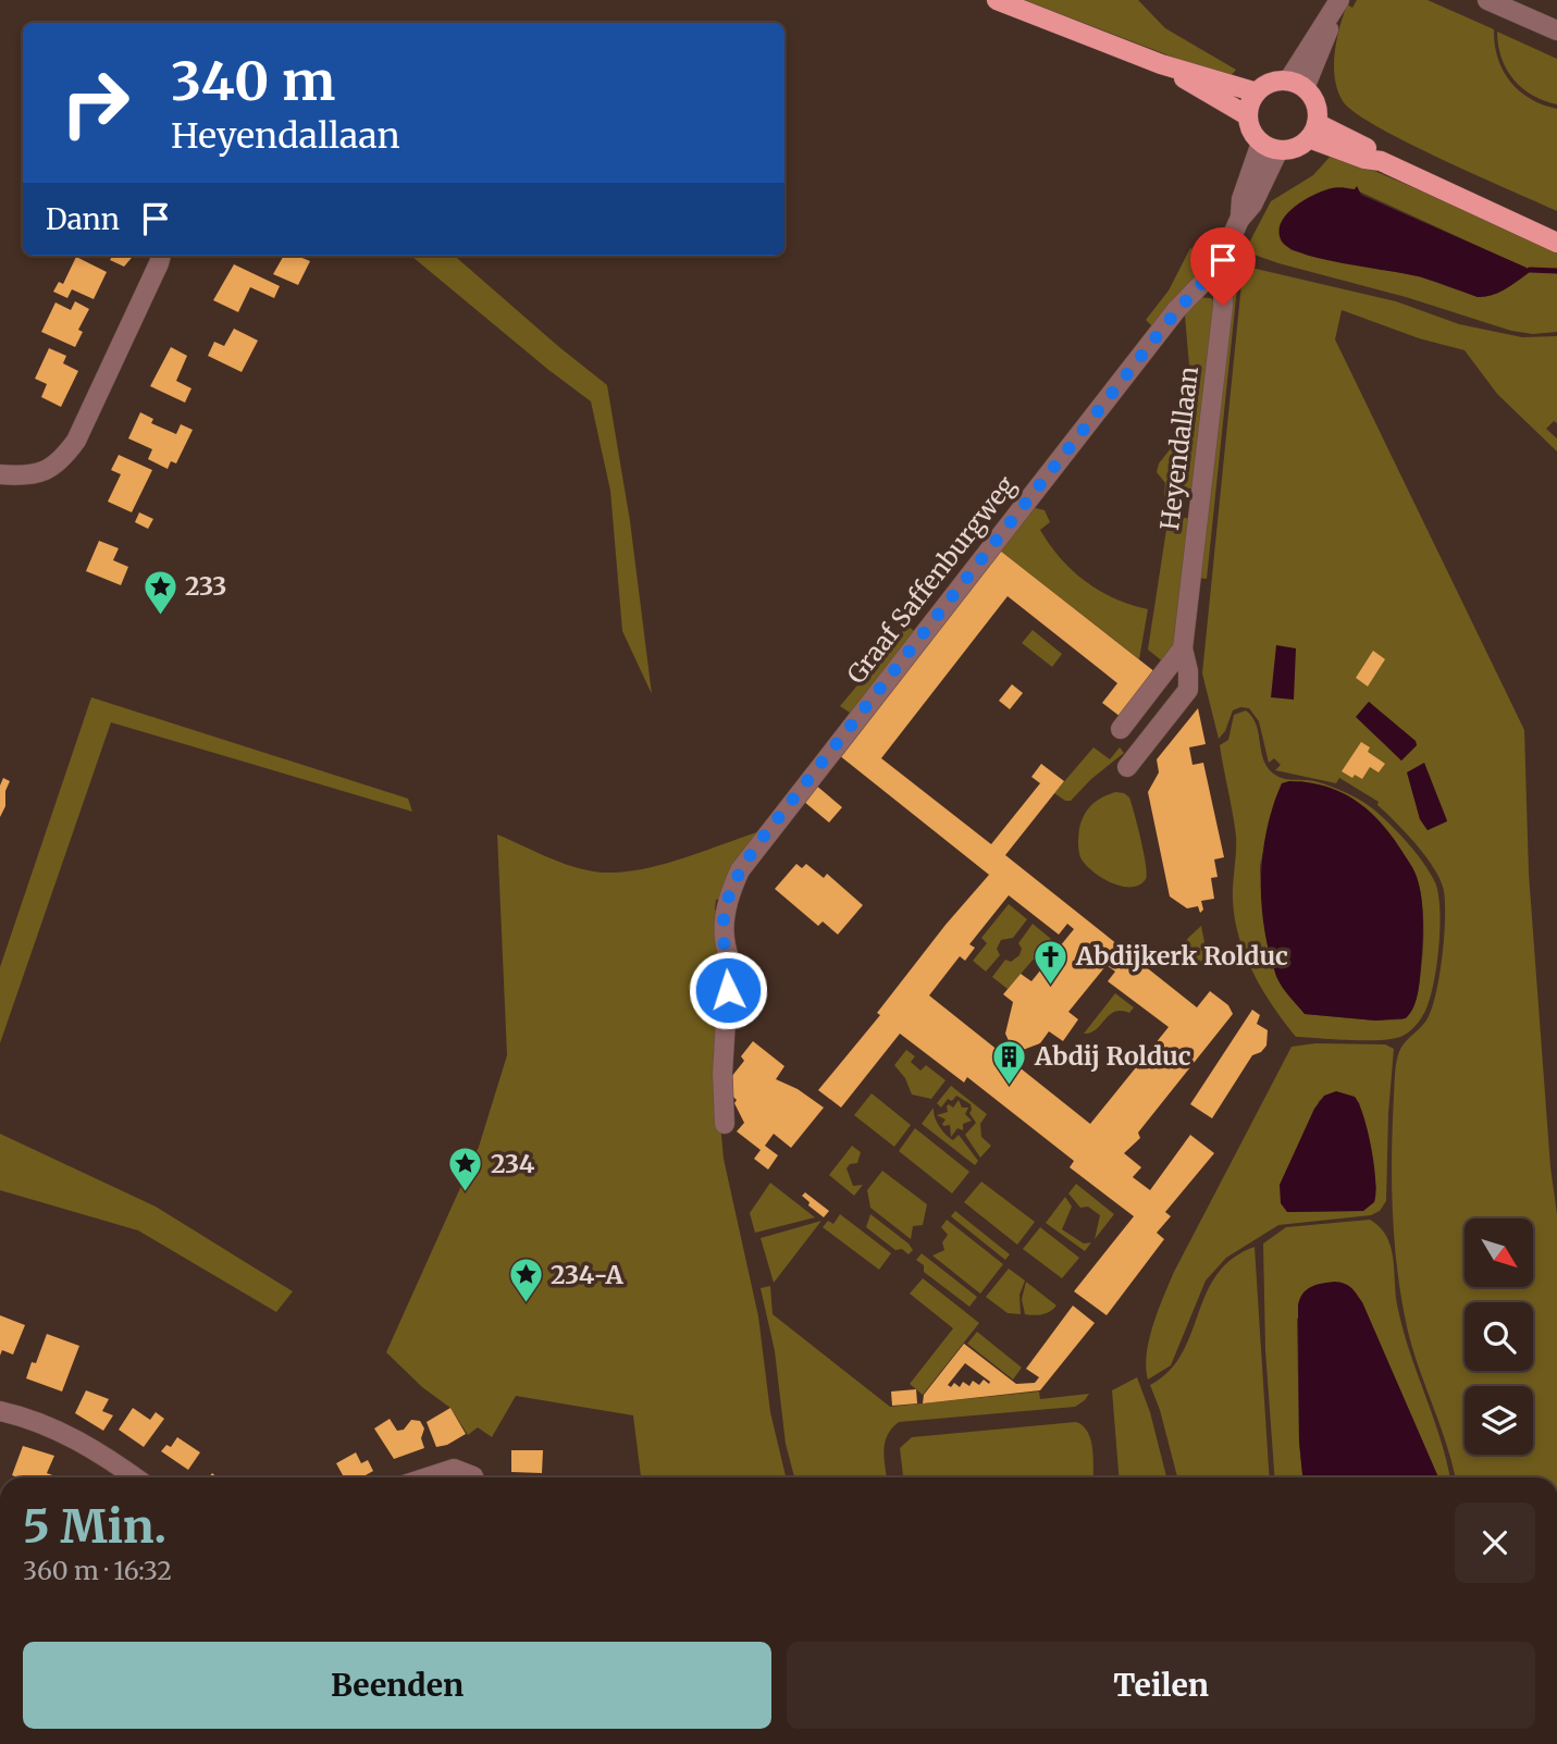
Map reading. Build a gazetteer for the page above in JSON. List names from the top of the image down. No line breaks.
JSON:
{"streets":{"street":["Heyendallaan","Graaf Saffenburgweg"]},"crossings":[["Heyendallaan","Graaf Saffenburgweg"]],"places":{"place":["233","234","234-A"],"church":["Abdijkerk Rolduc"],"building":["Abdij Rolduc"]},"north":"bottom right","page":{"turn":["340 m","Heyendallaan"],"then":"Dann","heading":["5 Min.","360 m · 16:32"],"buttons":["Beenden","Teilen"]}}
